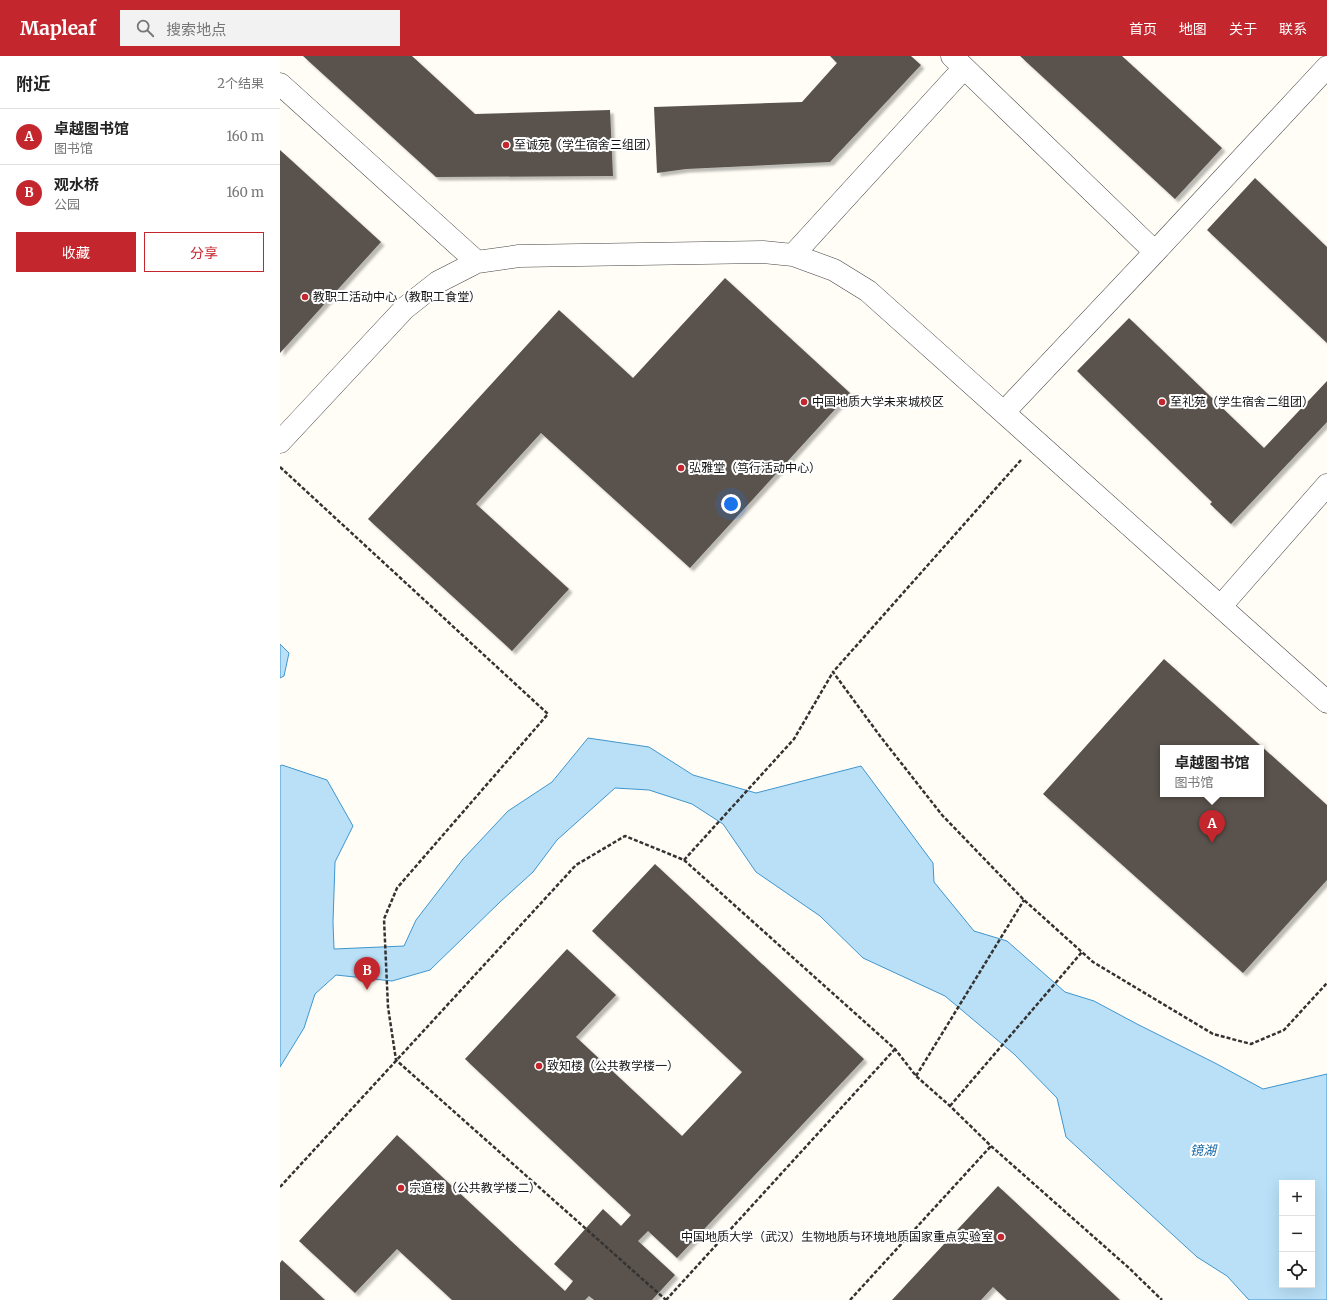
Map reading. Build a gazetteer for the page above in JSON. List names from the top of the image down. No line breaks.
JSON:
{"water":["镜湖"],"places":["至诚苑（学生宿舍三组团）","教职工活动中心（教职工食堂）","中国地质大学未来城校区","至礼苑（学生宿舍二组团）","弘雅堂（笃行活动中心）","致知楼（公共教学楼一）","宗道楼（公共教学楼二）","中国地质大学（武汉）生物地质与环境地质国家重点实验室"],"page":{"header":"Mapleaf","search":"搜索地点","nav":["首页","地图","关于","联系"],"heading":["附近","2个结果"],"list":[{"mark":"A","name":"卓越图书馆","note":"图书馆","value":"160 m"},{"mark":"B","name":"观水桥","note":"公园","value":"160 m"}],"buttons":["收藏","分享"],"popup":["卓越图书馆","图书馆"],"pins":["A","B"],"map_buttons":["+","−"]}}
